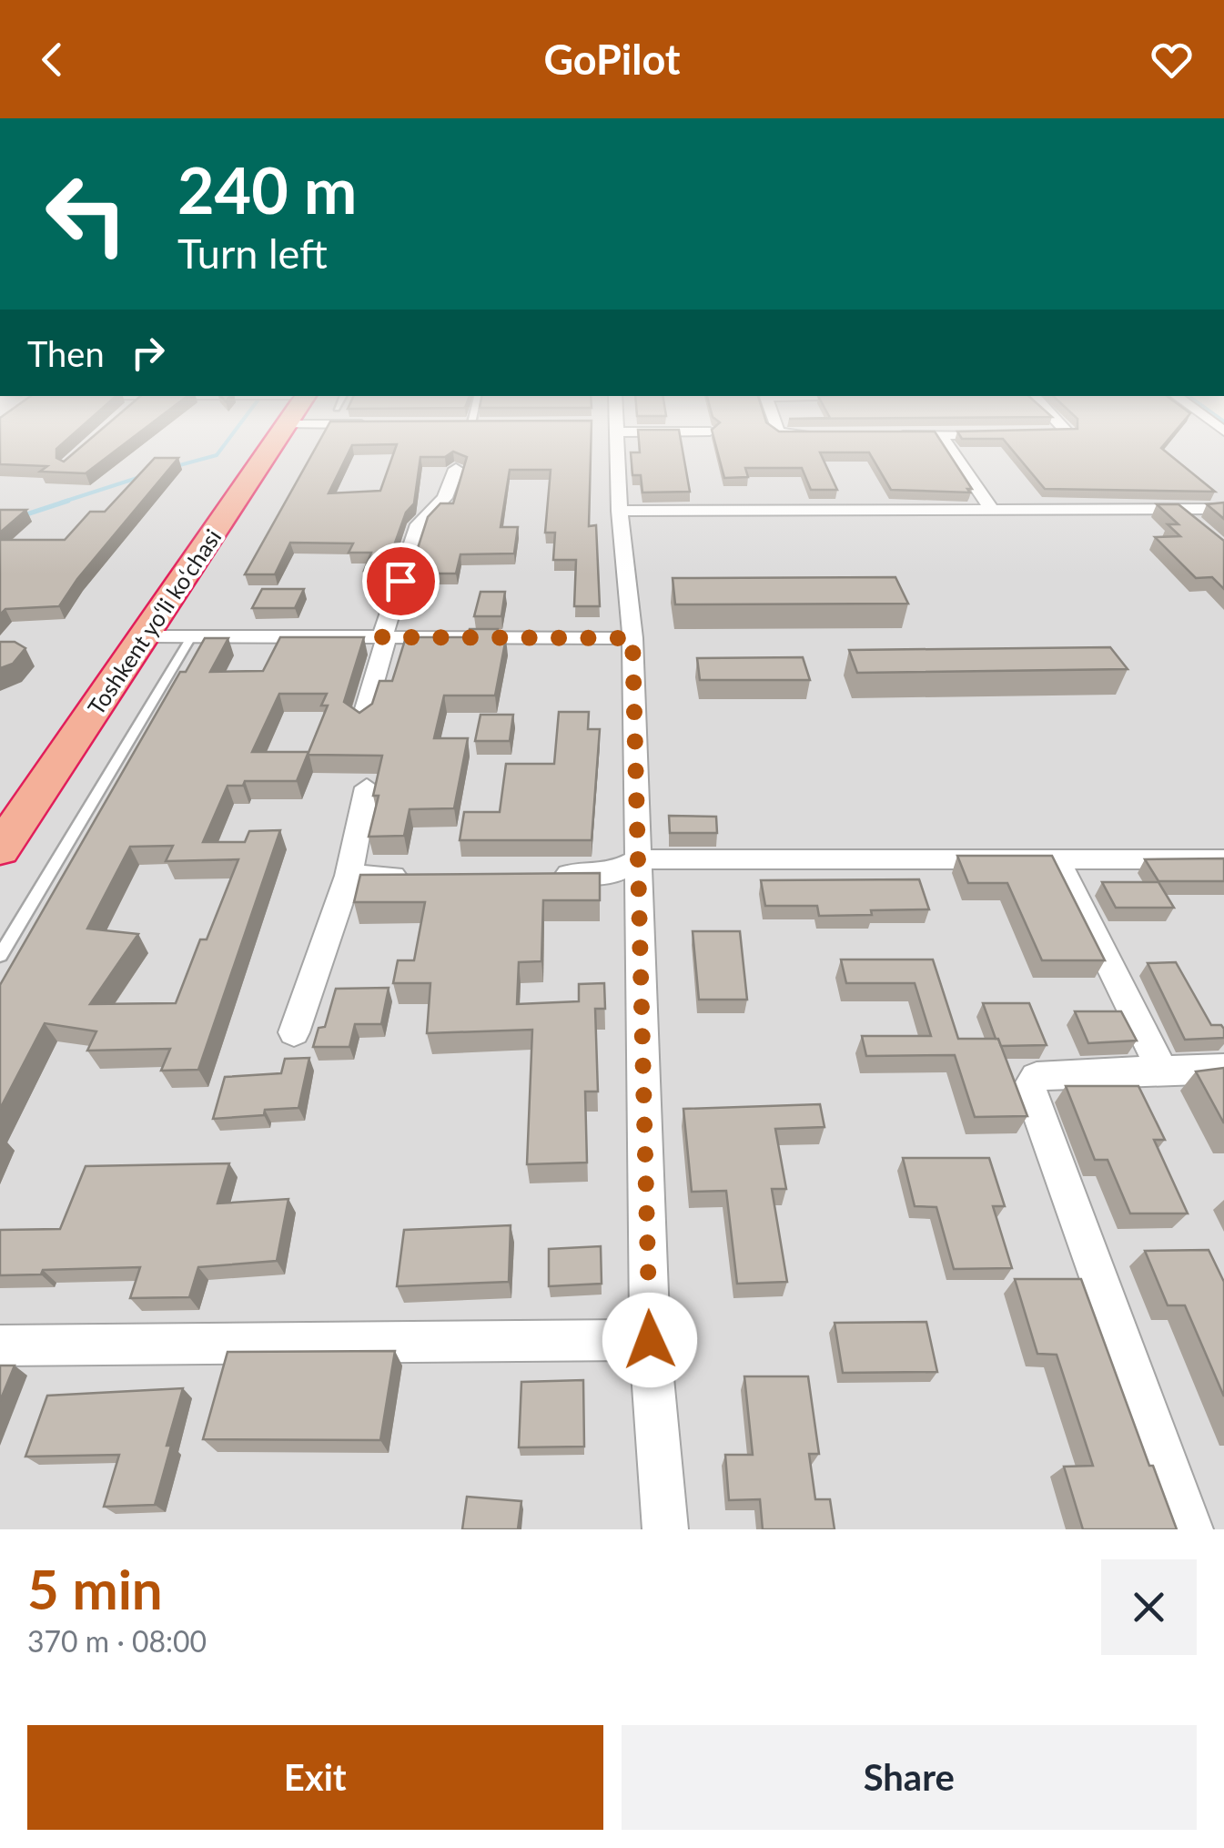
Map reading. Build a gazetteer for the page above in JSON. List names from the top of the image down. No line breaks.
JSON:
{"streets":{"highway":["Toshkent yo‘li ko‘chasi"]},"page":{"header":"GoPilot","turn":["240 m","Turn left"],"then":"Then","heading":["5 min","370 m · 08:00"],"buttons":["Exit","Share"]}}
